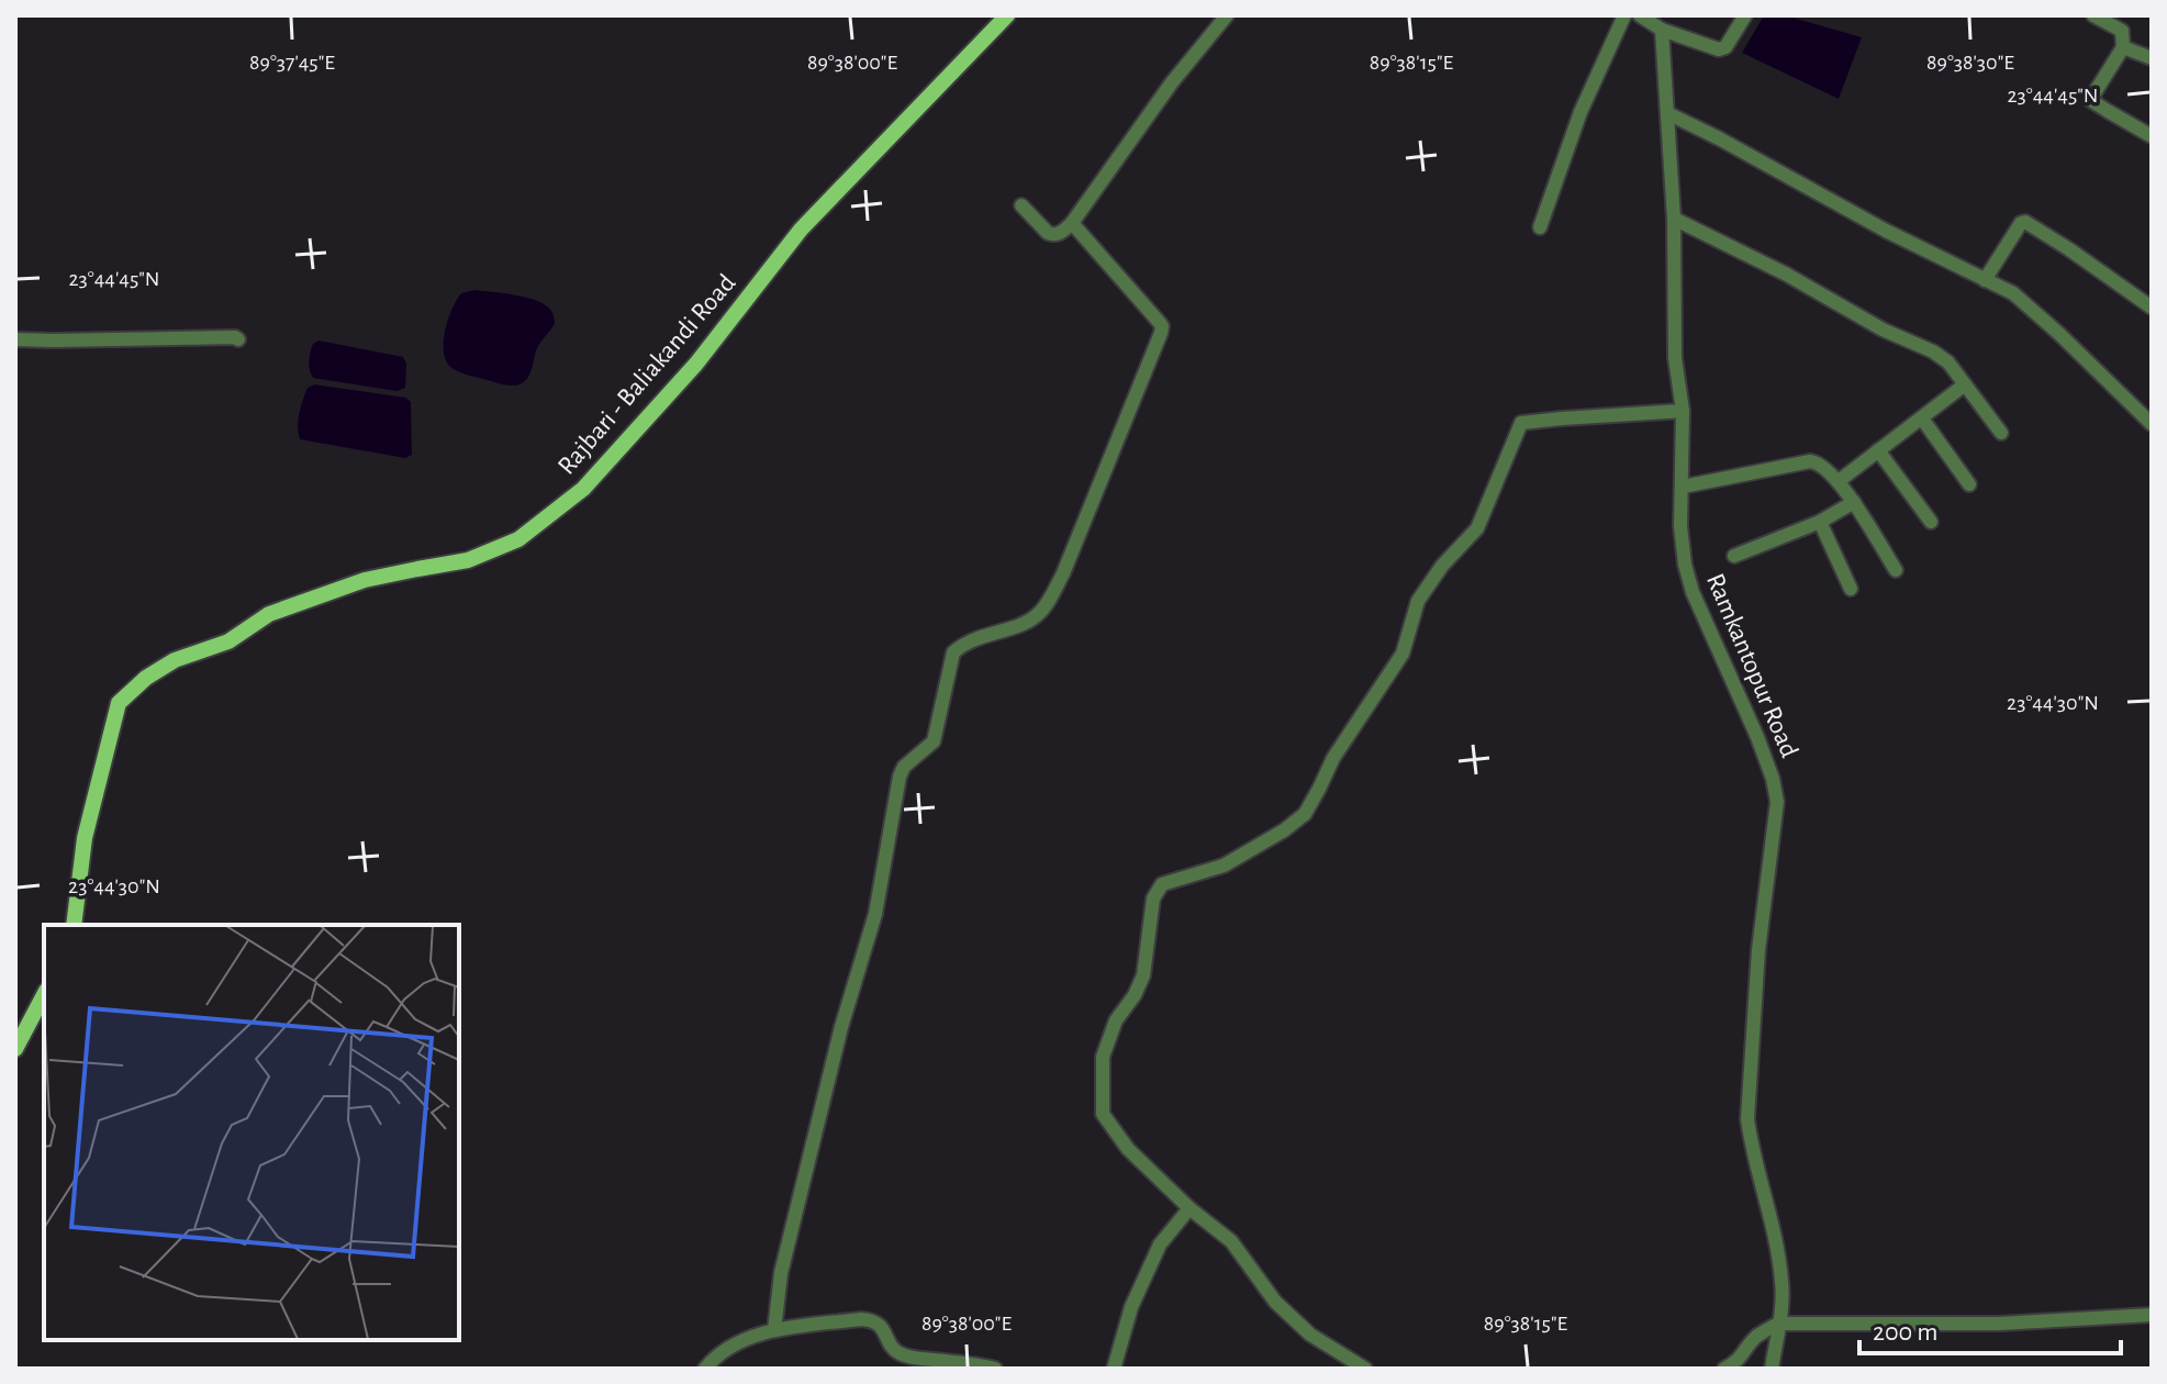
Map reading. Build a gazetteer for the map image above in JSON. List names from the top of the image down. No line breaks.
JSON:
{"streets":{"main road":["Rajbari - Baliakandi Road"],"street":["Ramkantopur Road"]},"scale_bar":"200 m","coordinates":["89°37'45\"E","89°38'00\"E","89°38'15\"E","89°38'30\"E","23°44'45\"N","23°44'30\"N"]}
